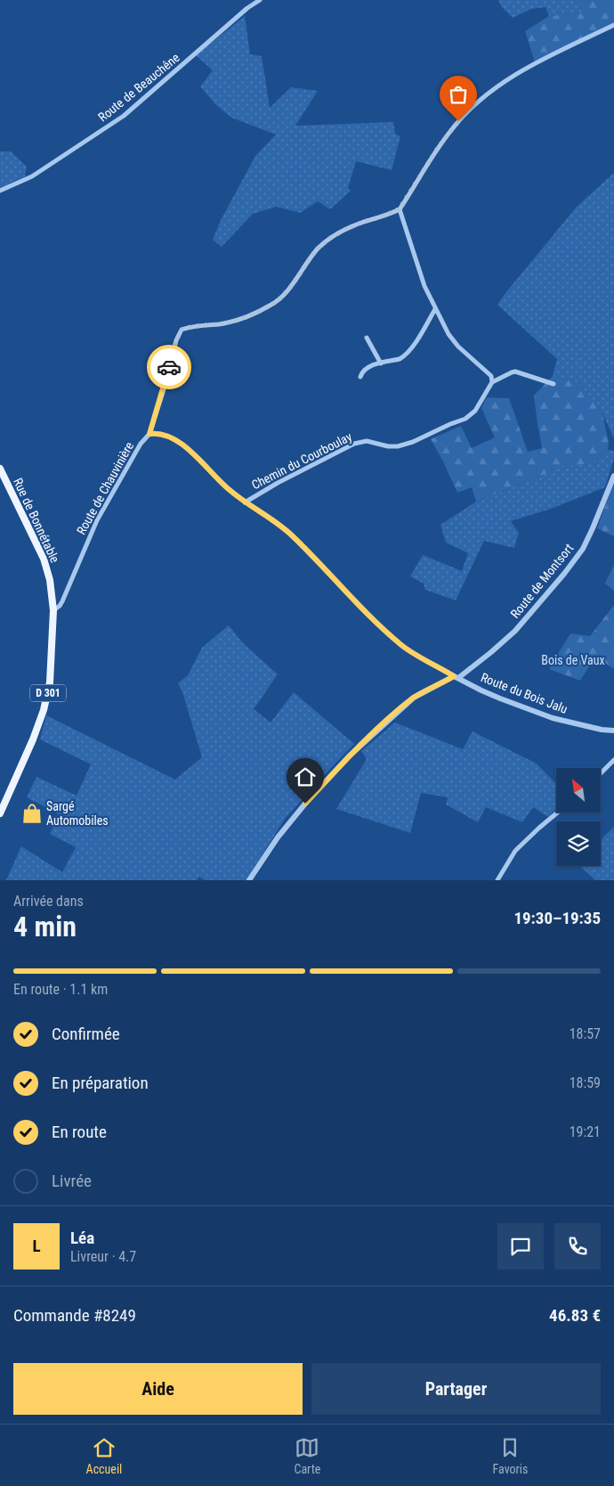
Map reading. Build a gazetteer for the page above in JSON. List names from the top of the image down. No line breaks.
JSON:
{"streets":{"main road":["Rue de Bonnétable","D 301"],"street":["Route de Beauchêne","Chemin du Courboulay","Route de Chauvinière","Route de Montsort","Route du Bois Jalu"]},"crossings":[["Route de Chauvinière","Rue de Bonnétable"],["Route de Montsort","Route du Bois Jalu"]],"parks":["Bois de Vaux"],"places":{"shop":["Sargé Automobiles"]},"north":"top left","page":{"heading":["4 min","Arrivée dans","19:30–19:35"],"panel":["Léa","Livreur · 4.7","Commande #8249","46.83 €"],"bar":"En route · 1.1 km","list":[["Confirmée","18:57"],["En préparation","18:59"],["En route","19:21"],"Livrée"],"round":"L","buttons":["Aide","Partager"],"tabs":["Accueil","Carte","Favoris"]}}
